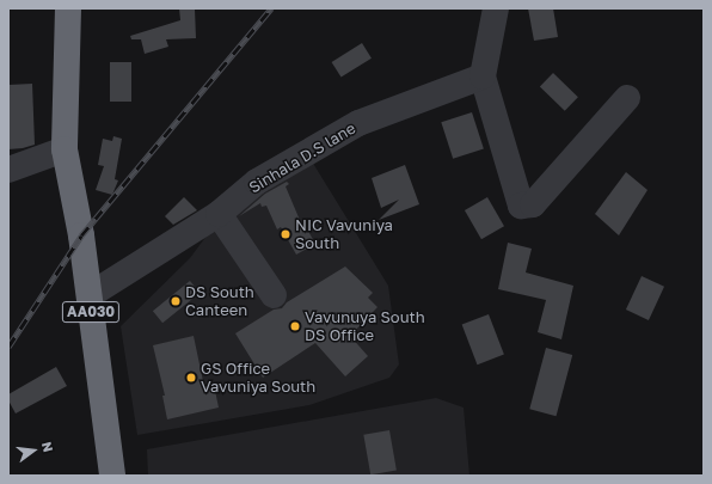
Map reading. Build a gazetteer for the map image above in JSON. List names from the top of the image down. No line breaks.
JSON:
{"streets":{"highway":["AA030"],"street":["Sinhala D.S lane"]},"crossings":[["Sinhala D.S lane","AA030"]],"places":["NIC Vavuniya South","DS South Canteen","Vavunuya South DS Office","GS Office Vavuniya South"],"north":"right"}
